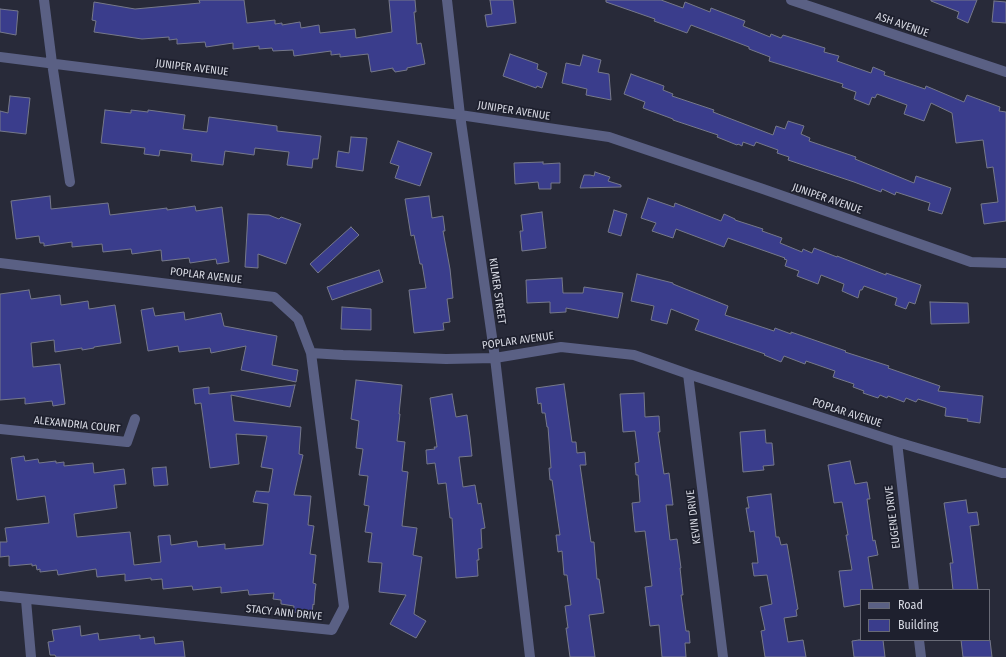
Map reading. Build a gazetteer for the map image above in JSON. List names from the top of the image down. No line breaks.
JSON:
{"streets":{"street":["ASH AVENUE","JUNIPER AVENUE","POPLAR AVENUE","KILMER STREET","ALEXANDRIA COURT","KEVIN DRIVE","EUGENE DRIVE","STACY ANN DRIVE"]},"crossings":[["JUNIPER AVENUE","KILMER STREET"],["POPLAR AVENUE","KILMER STREET"],["POPLAR AVENUE","KEVIN DRIVE"],["POPLAR AVENUE","EUGENE DRIVE"],["POPLAR AVENUE","STACY ANN DRIVE"]],"legend":["Road","Building"]}
